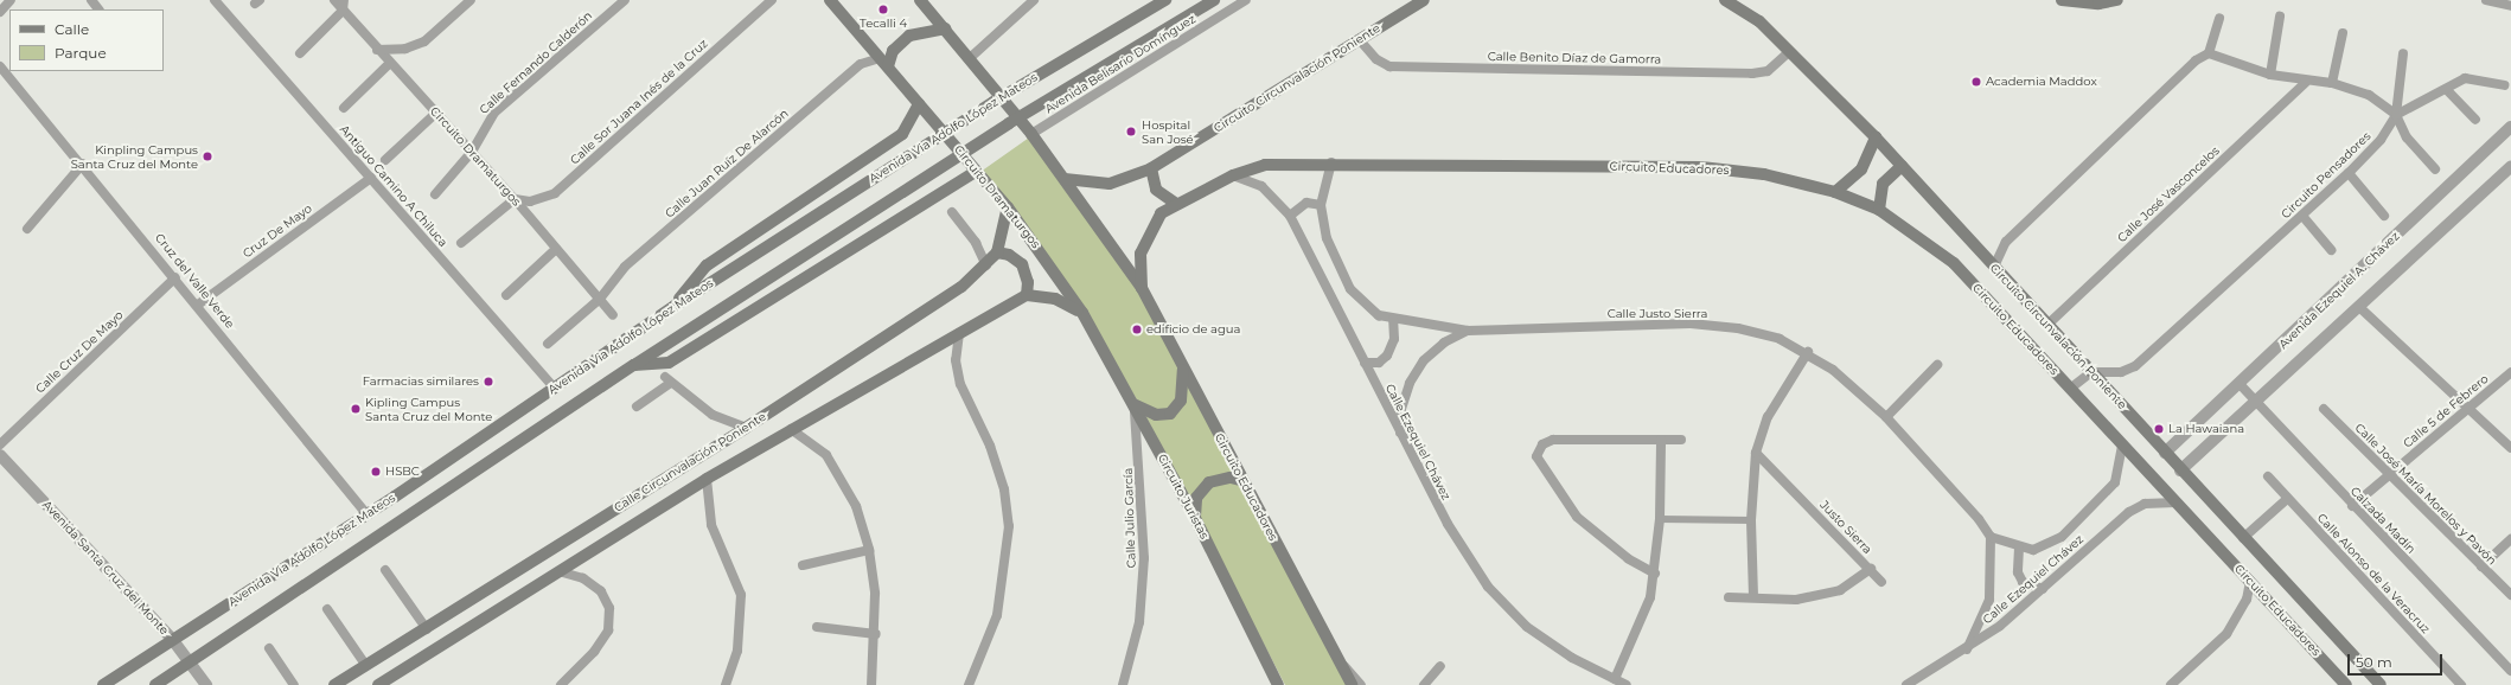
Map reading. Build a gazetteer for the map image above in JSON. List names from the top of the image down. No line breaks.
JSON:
{"streets":{"main road":["Circuito Circunvalación Poniente","Avenida Via Adolfo López Mateos","Circuito Dramaturgos","Circuito Educadores","Calle Circunvalación Poniente","Circuito Juristas"],"street":["Calle Benito Díaz de Gamorra","Calle Fernando Calderón","Avenida Belisario Domínguez","Calle Sor Juana Inés de la Cruz","Calle Juan Ruíz De Alarcón","Circuito Pensadores","Antiguo Camino A Chiluca","Calle José Vasconcelos","Cruz De Mayo","Cruz del Valle Verde","Avenida Ezequiel A. Chávez","Calle Justo Sierra","Calle Cruz De Mayo","Calle 5 de Febrero","Calle Ezequiel Chávez","Calle José María Morelos y Pavón","Calle Julio García","Calzada Madín","Justo Sierra","Avenida Santa Cruz del Monte","Calle Alonso de la Veracruz"]},"crossings":[["Calle Benito Díaz de Gamorra","Circuito Circunvalación Poniente"],["Calle Fernando Calderón","Circuito Dramaturgos"],["Avenida Belisario Domínguez","Circuito Educadores"],["Circuito Circunvalación Poniente","Circuito Educadores"],["Circuito Circunvalación Poniente","Circuito Pensadores"],["Circuito Circunvalación Poniente","Calle José Vasconcelos"],["Circuito Circunvalación Poniente","Avenida Ezequiel A. Chávez"],["Calle Sor Juana Inés de la Cruz","Circuito Dramaturgos"],["Avenida Via Adolfo López Mateos","Antiguo Camino A Chiluca"],["Avenida Via Adolfo López Mateos","Cruz del Valle Verde"],["Avenida Via Adolfo López Mateos","Avenida Santa Cruz del Monte"],["Circuito Dramaturgos","Calle Juan Ruíz De Alarcón"],["Circuito Dramaturgos","Calle Circunvalación Poniente"],["Circuito Dramaturgos","Circuito Juristas"],["Circuito Educadores","Calle Justo Sierra"],["Circuito Educadores","Calle Ezequiel Chávez"],["Antiguo Camino A Chiluca","Cruz De Mayo"],["Cruz De Mayo","Cruz del Valle Verde"],["Cruz del Valle Verde","Calle Cruz De Mayo"],["Avenida Ezequiel A. Chávez","Calzada Madín"],["Calle Justo Sierra","Calle Ezequiel Chávez"],["Calle 5 de Febrero","Calle José María Morelos y Pavón"],["Calle 5 de Febrero","Calzada Madín"],["Circuito Juristas","Calle Julio García"]],"places":["Tecalli 4","Academia Maddox","Hospital San José","Kinpling Campus Santa Cruz del Monte","edificio de agua","Farmacias similares","Kipling Campus Santa Cruz del Monte","La Hawaiana","HSBC"],"legend":["Calle","Parque"],"scale_bar":"50 m"}
